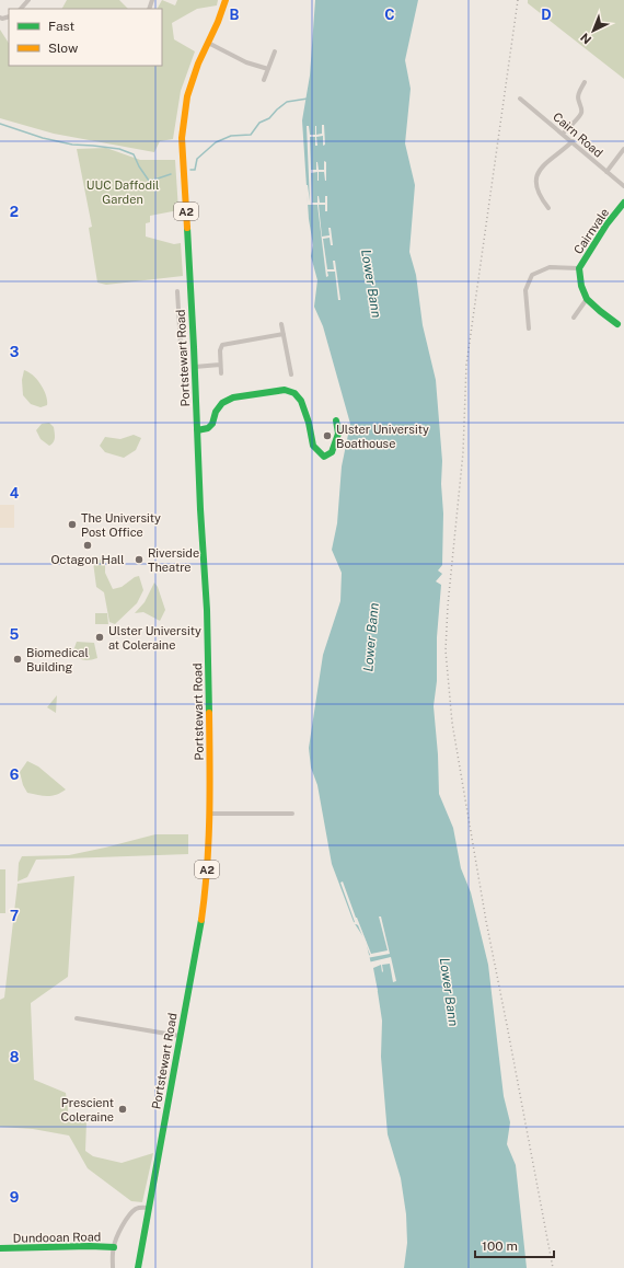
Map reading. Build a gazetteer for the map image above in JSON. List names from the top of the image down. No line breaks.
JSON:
{"streets":{"main road":["A2","Cairnvale","Portstewart Road","Dundooan Road"],"street":["Cairn Road"]},"crossings":[["Portstewart Road","Dundooan Road"]],"water":["Lower Bann"],"parks":["UUC Daffodil Garden"],"places":["Ulster University Boathouse","The University Post Office","Octagon Hall","Riverside Theatre","Ulster University at Coleraine","Biomedical Building","Prescient Coleraine"],"legend":["Fast","Slow"],"scale_bar":"100 m","north":"bottom left","grid":{"columns":["B","C","D"],"rows":["2","3","4","5","6","7","8","9"]}}
